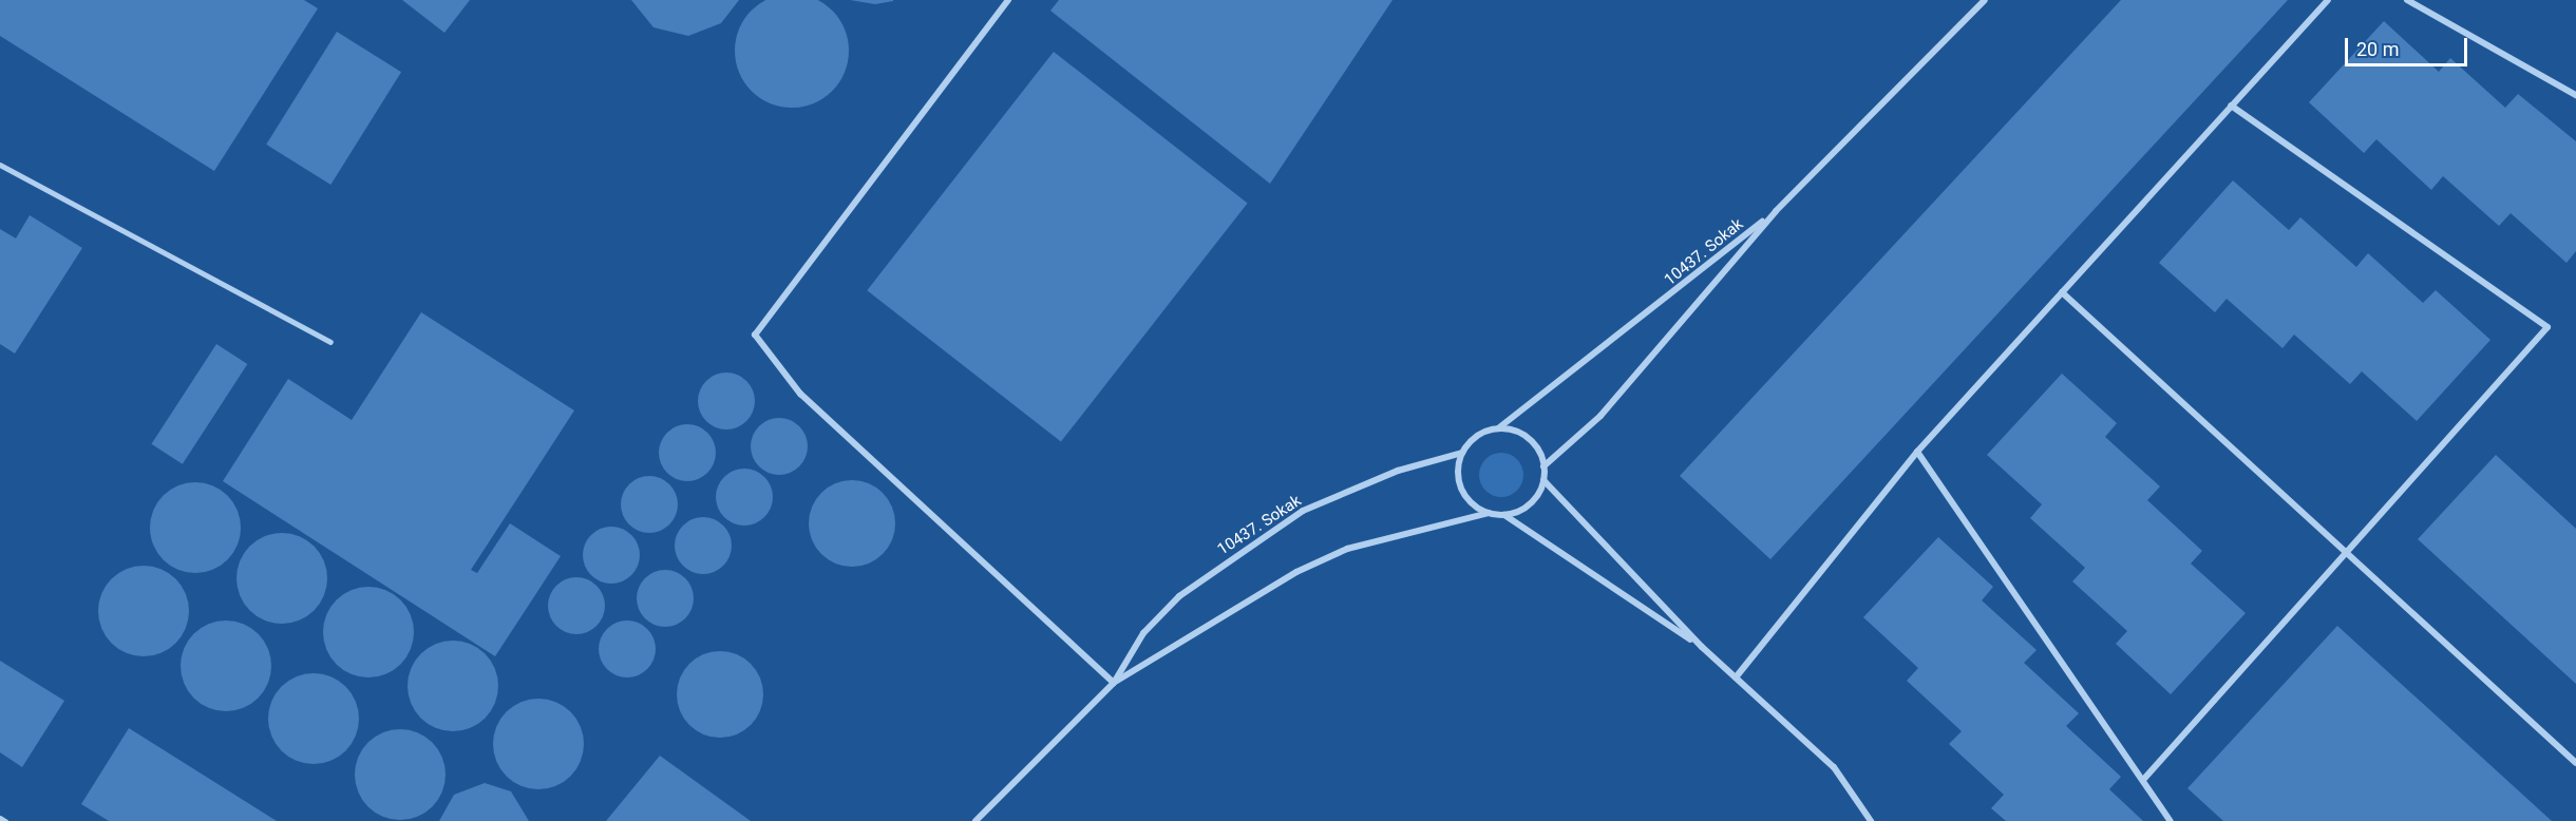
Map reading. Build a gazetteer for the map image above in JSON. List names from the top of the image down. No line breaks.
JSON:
{"streets":{"street":["10437. Sokak"]},"scale_bar":"20 m"}
